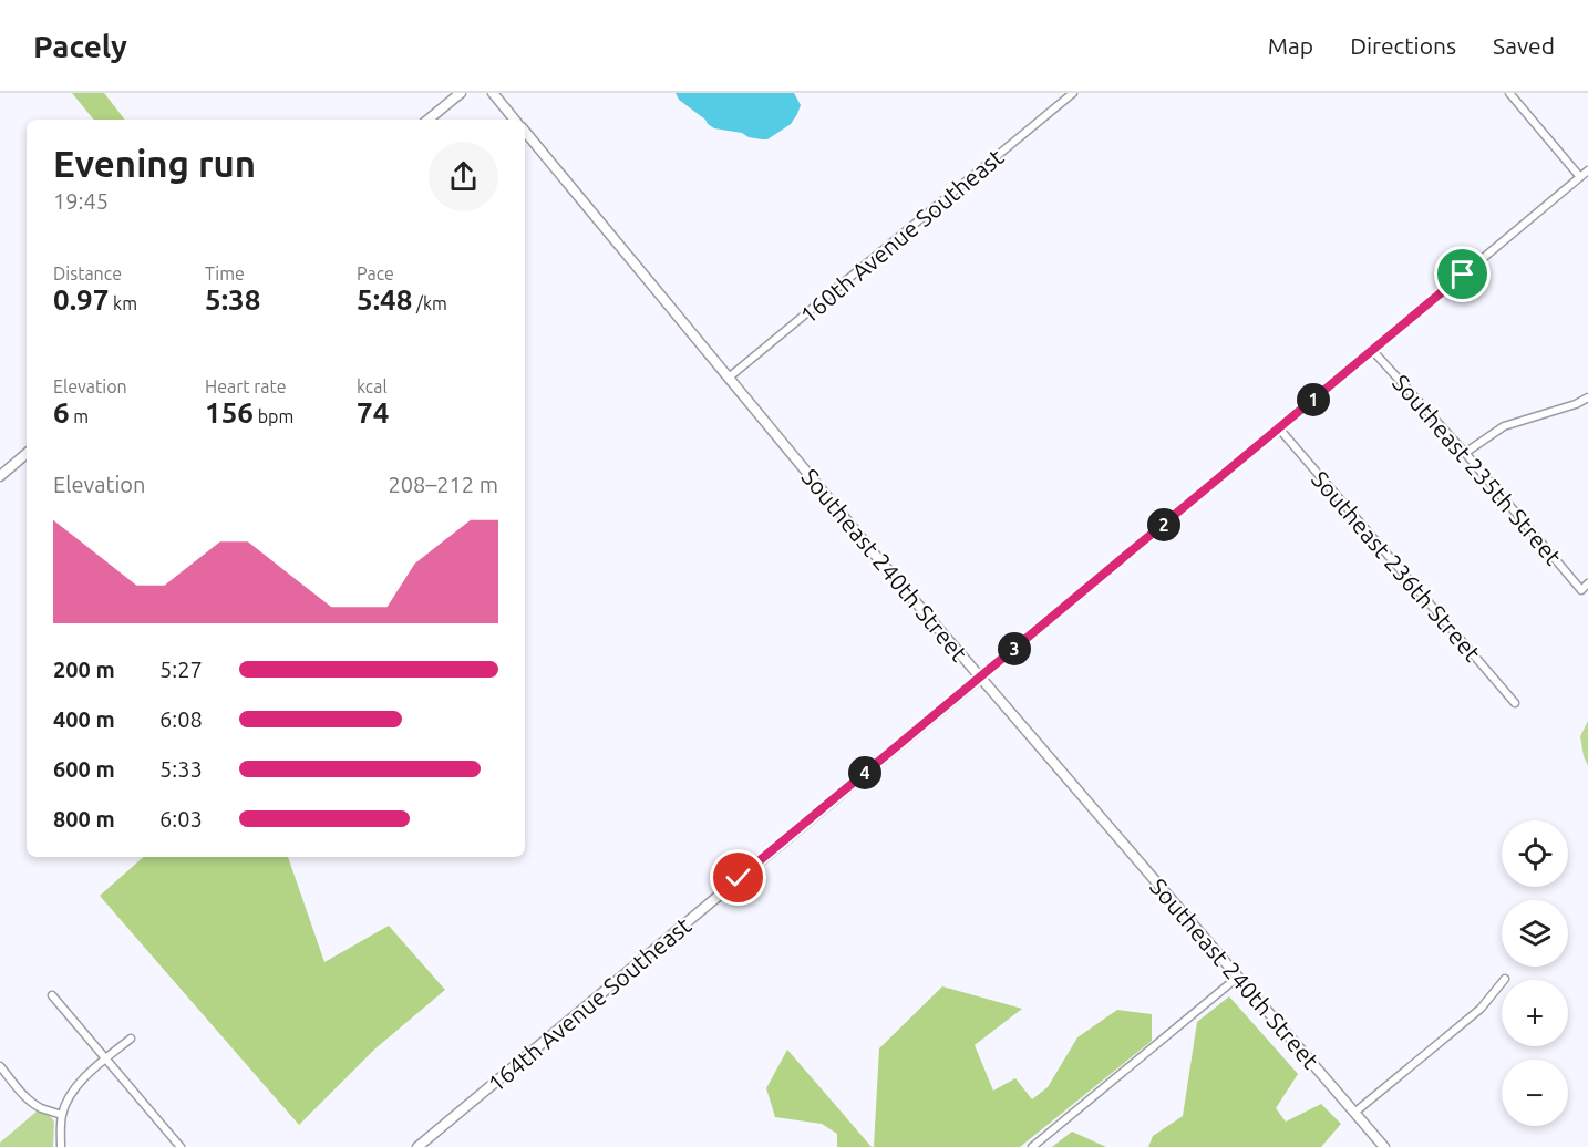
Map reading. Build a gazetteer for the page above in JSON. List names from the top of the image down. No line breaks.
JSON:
{"streets":{"main road":["Southeast 240th Street","164th Avenue Southeast"],"street":["160th Avenue Southeast","Southeast 235th Street","Southeast 236th Street"]},"crossings":[["160th Avenue Southeast","Southeast 240th Street"],["Southeast 235th Street","164th Avenue Southeast"],["Southeast 240th Street","164th Avenue Southeast"],["Southeast 236th Street","164th Avenue Southeast"]],"page":{"header":"Pacely","nav":["Map","Directions","Saved"],"heading":["Evening run","19:45"],"stats":[["Distance","0.97 km"],["Time","5:38"],["Pace","5:48 /km"],["Elevation","6 m"],["Heart rate","156 bpm"],["kcal","74"]],"pins":["1","2","3","4"],"chart":["Elevation","208–212 m"],"list":[{"name":"200 m","note":"5:27"},{"name":"400 m","note":"6:08"},{"name":"600 m","note":"5:33"},{"name":"800 m","note":"6:03"}],"map_buttons":["+","−"]}}
